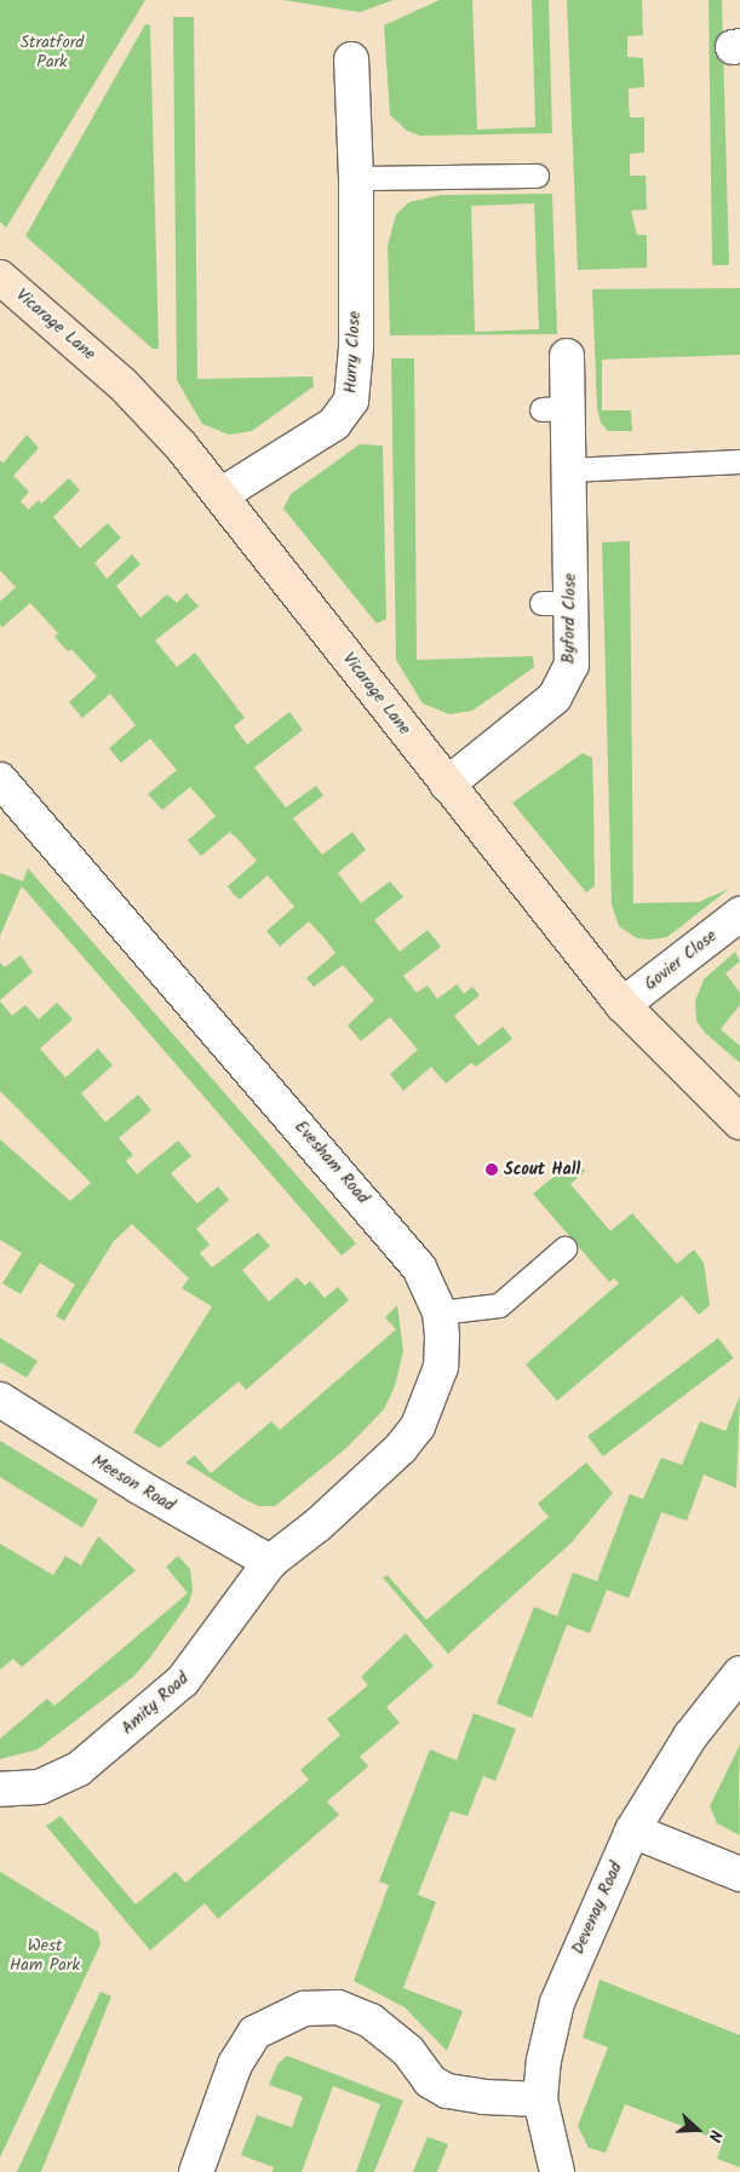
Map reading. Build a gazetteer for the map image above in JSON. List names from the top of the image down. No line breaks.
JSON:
{"streets":{"main road":["Vicarage Lane"],"street":["Hurry Close","Byford Close","Govier Close","Evesham Road","Meeson Road","Amity Road","Devenay Road"]},"crossings":[["Vicarage Lane","Hurry Close"],["Vicarage Lane","Byford Close"],["Vicarage Lane","Govier Close"],["Evesham Road","Meeson Road"],["Evesham Road","Amity Road"],["Meeson Road","Amity Road"]],"parks":["Stratford Park","West Ham Park"],"places":["Scout Hall"],"north":"right"}
